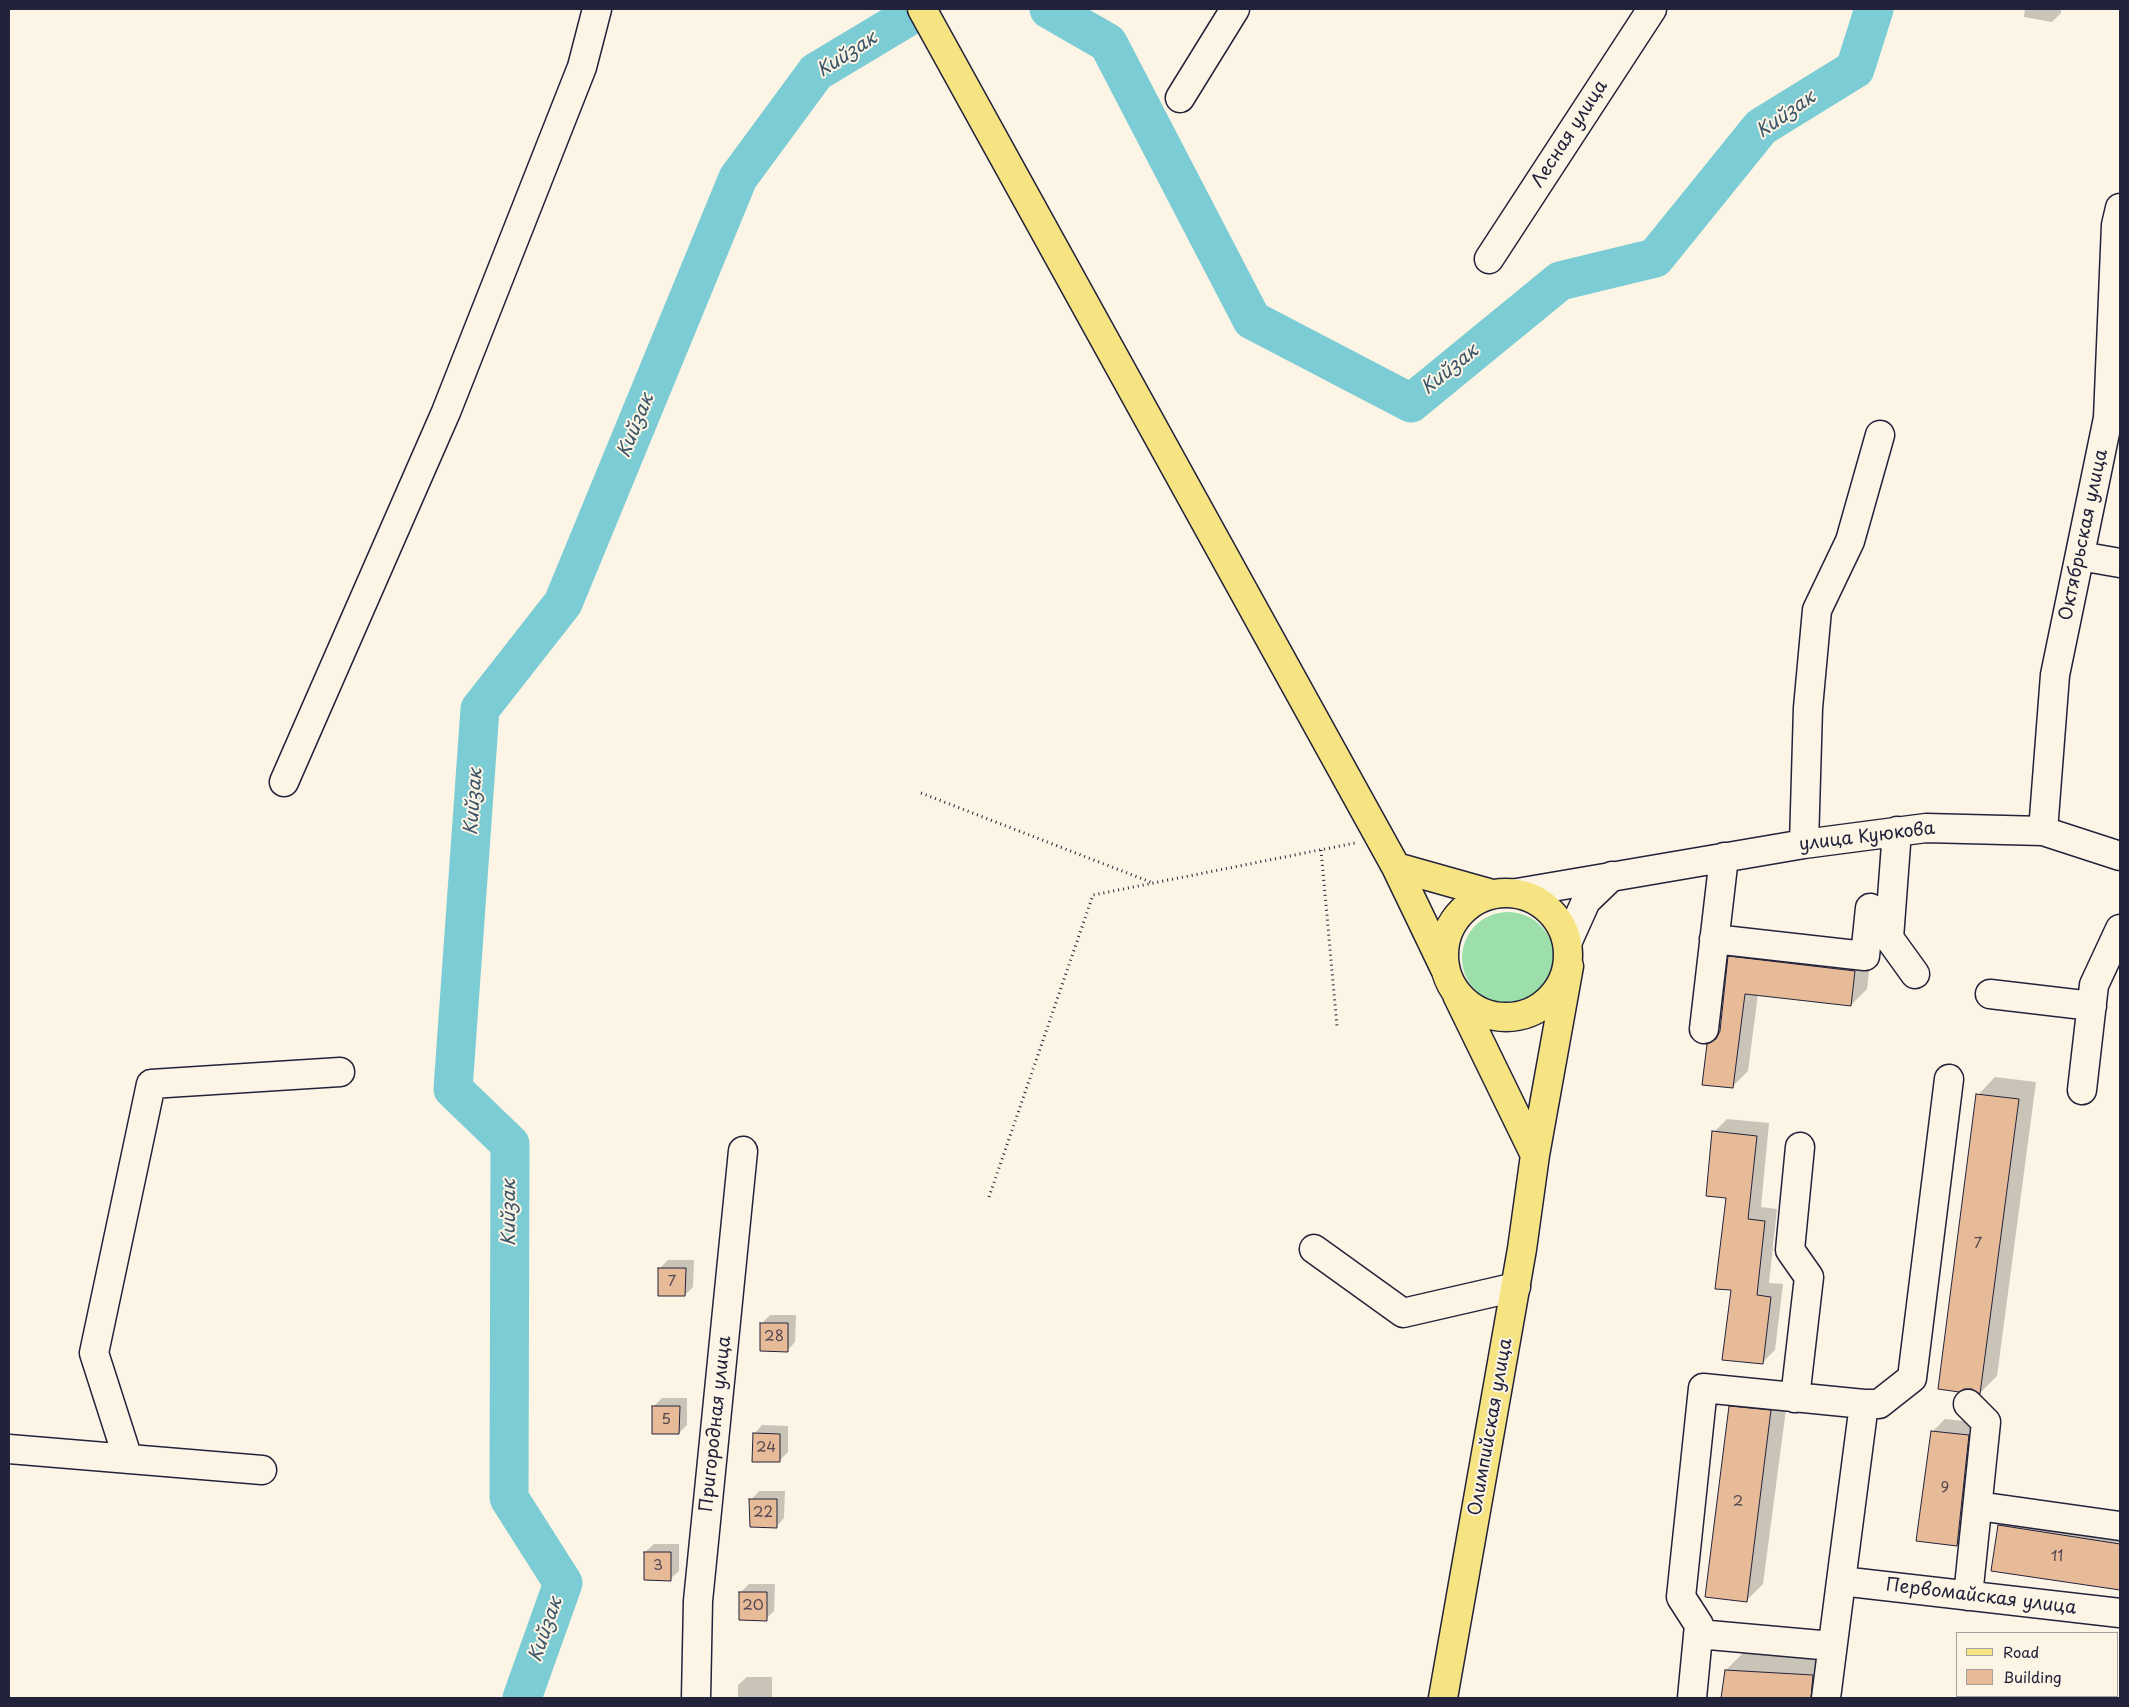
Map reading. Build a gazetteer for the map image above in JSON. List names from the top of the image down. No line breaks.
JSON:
{"streets":{"main road":["Олимпийская улица"],"street":["Лесная улица","Октябрьская улица","улица Куюкова","Пригородная улица","Первомайская улица"]},"crossings":[["Октябрьская улица","улица Куюкова"],["улица Куюкова","Олимпийская улица"]],"water":["Кийзак"],"house_numbers":["7","7","28","5","24","9","2","22","11","3","20"],"legend":["Road","Building"]}
